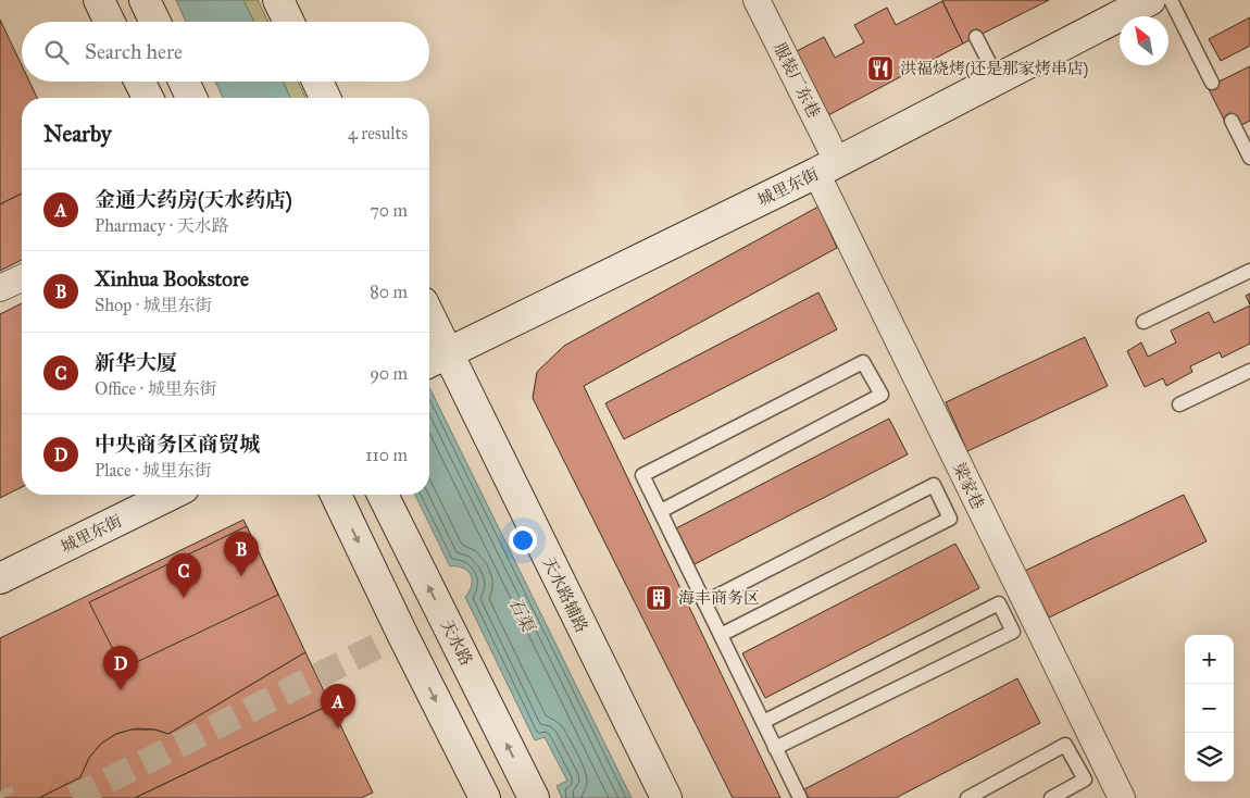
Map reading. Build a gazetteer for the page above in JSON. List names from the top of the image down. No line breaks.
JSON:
{"streets":{"street":["服装厂东巷","城里东街","梁家巷","天水路辅路","天水路"]},"crossings":[["服装厂东巷","城里东街"],["服装厂东巷","梁家巷"],["城里东街","梁家巷"],["城里东街","天水路辅路"]],"water":["石渠"],"places":{"restaurant":["洪福烧烤(还是那家烤串店)"],"building":["海丰商务区"]},"north":"top left","page":{"search":"Search here","heading":["Nearby","4 results"],"list":[{"mark":"A","name":"金通大药房(天水药店)","note":"Pharmacy · 天水路","value":"70 m"},{"mark":"B","name":"Xinhua Bookstore","note":"Shop · 城里东街","value":"80 m"},{"mark":"C","name":"新华大厦","note":"Office · 城里东街","value":"90 m"},{"mark":"D","name":"中央商务区商贸城","note":"Place · 城里东街","value":"110 m"}],"pins":["B","C","D","A"],"map_buttons":["+","−"]}}
